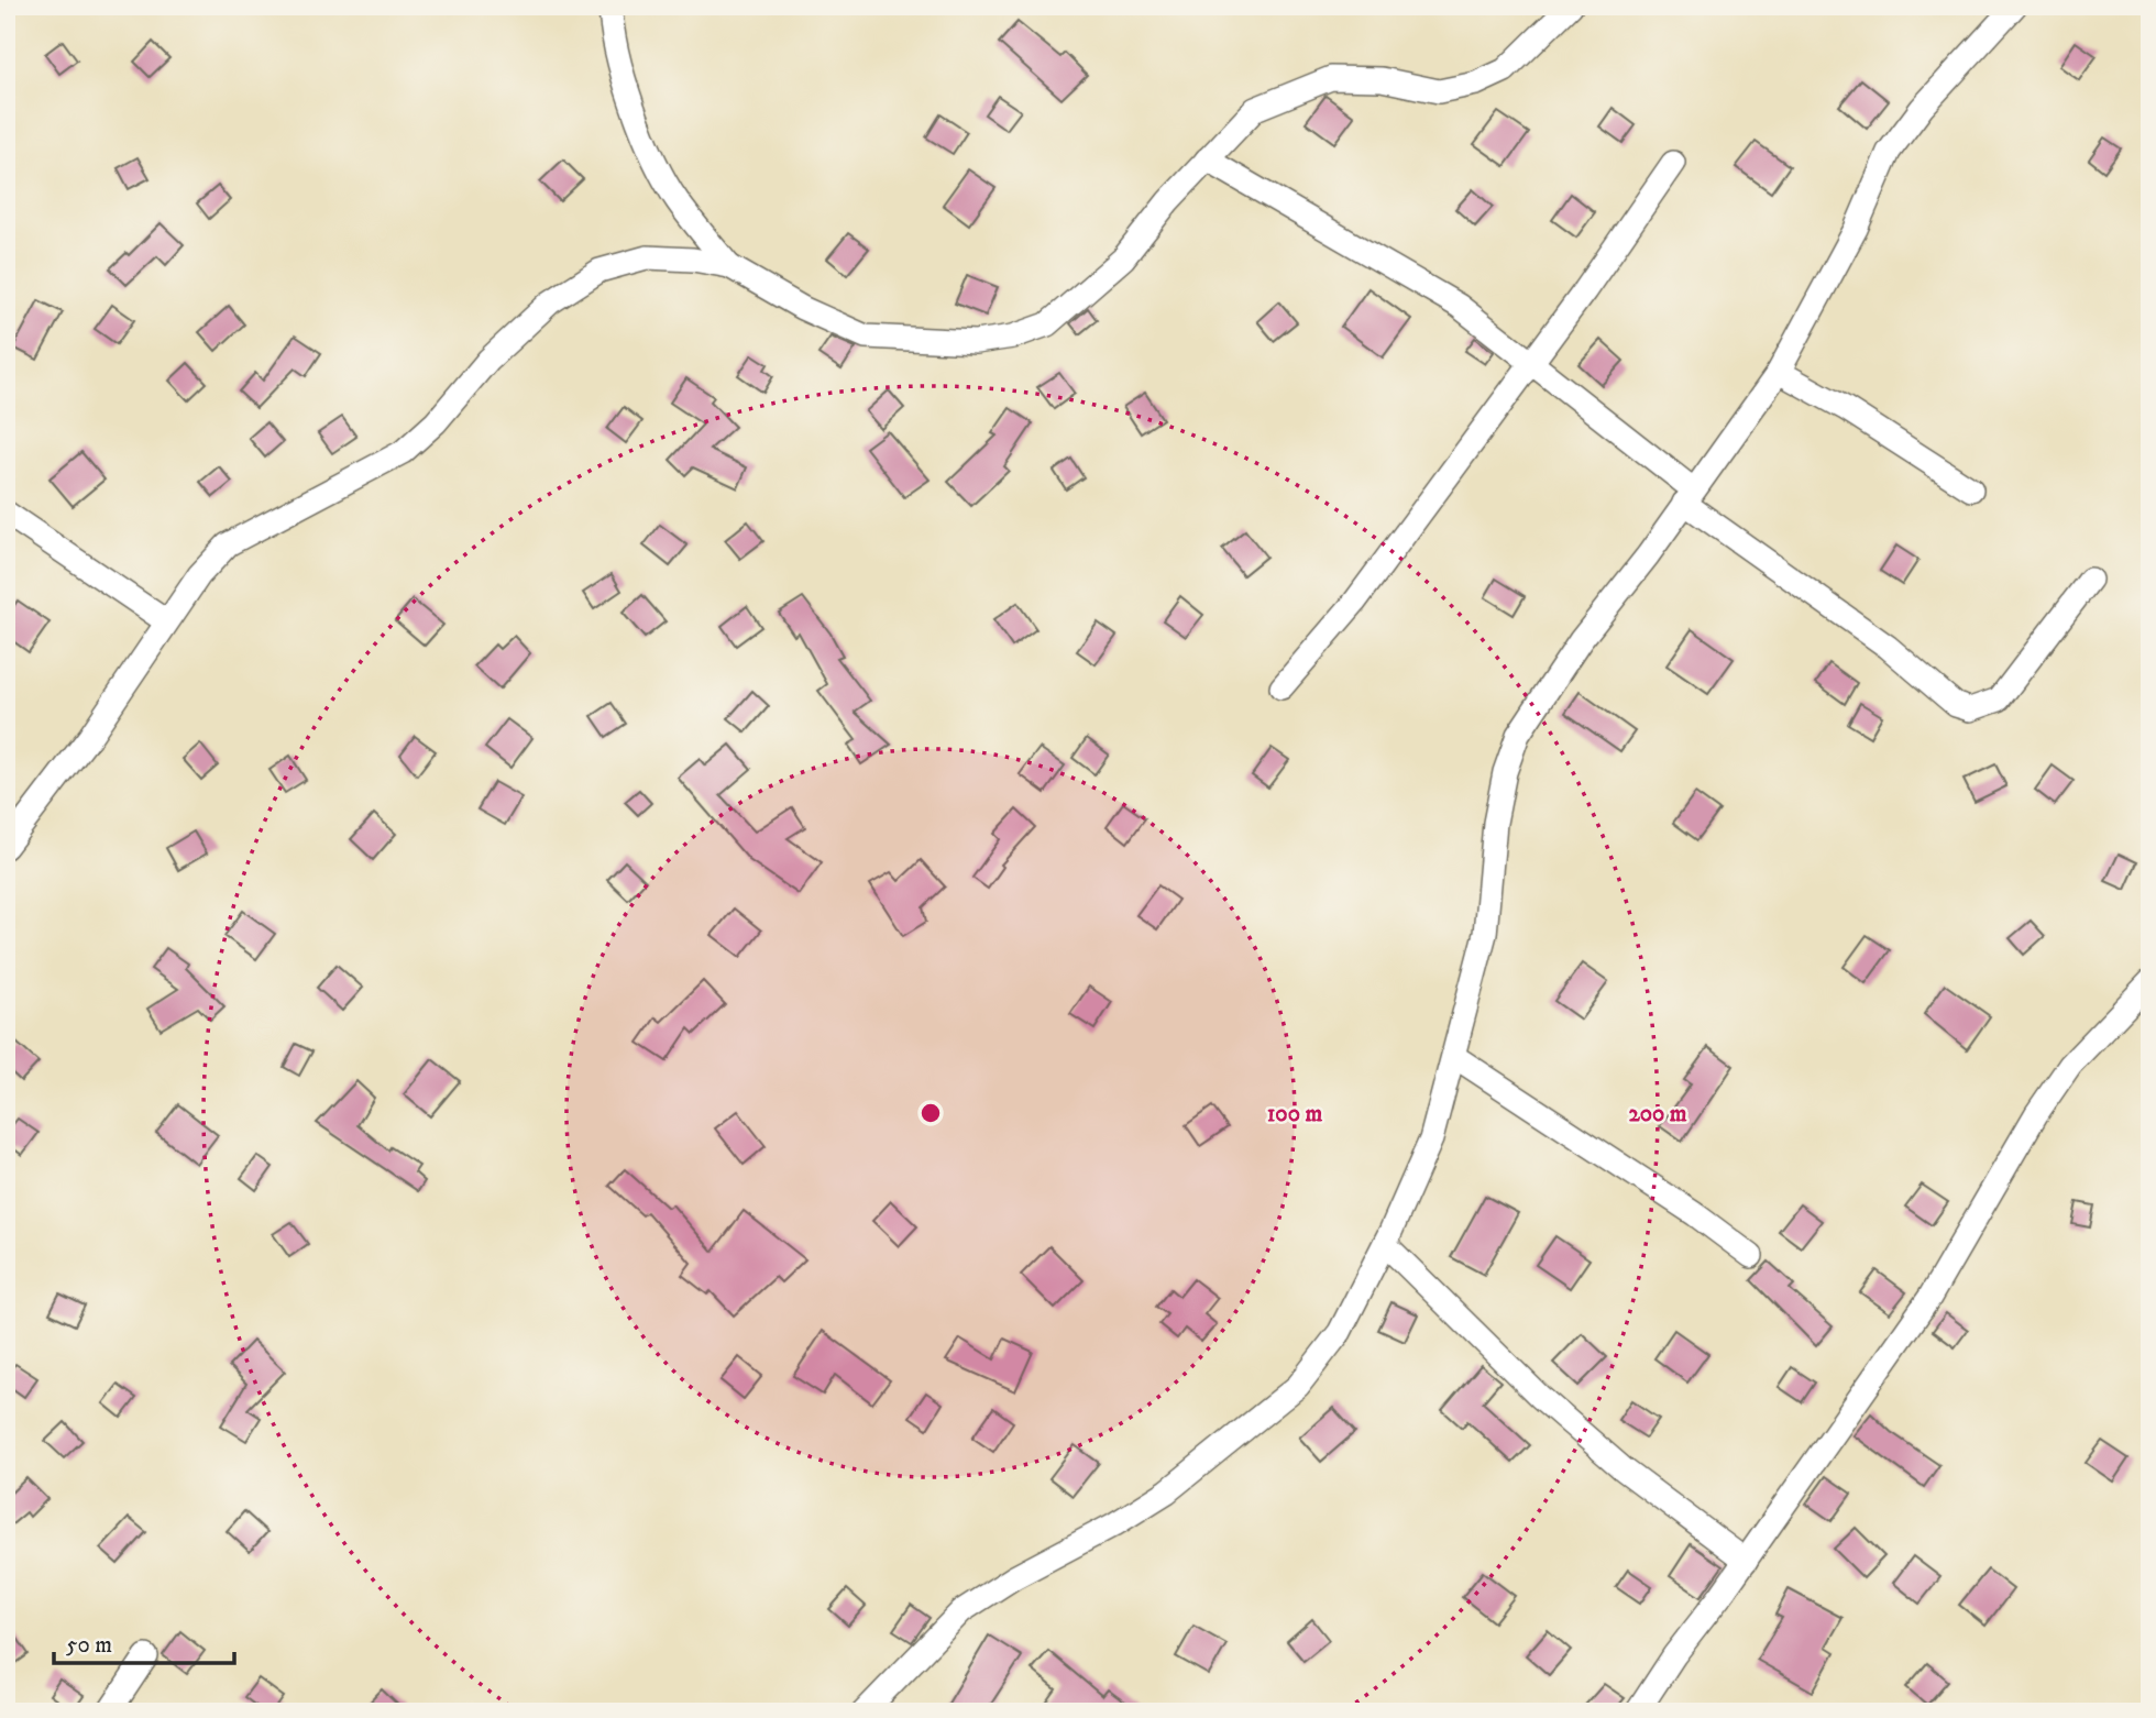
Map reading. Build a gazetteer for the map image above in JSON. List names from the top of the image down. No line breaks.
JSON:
{"scale_bar":"50 m","rings":["100 m","200 m"]}
